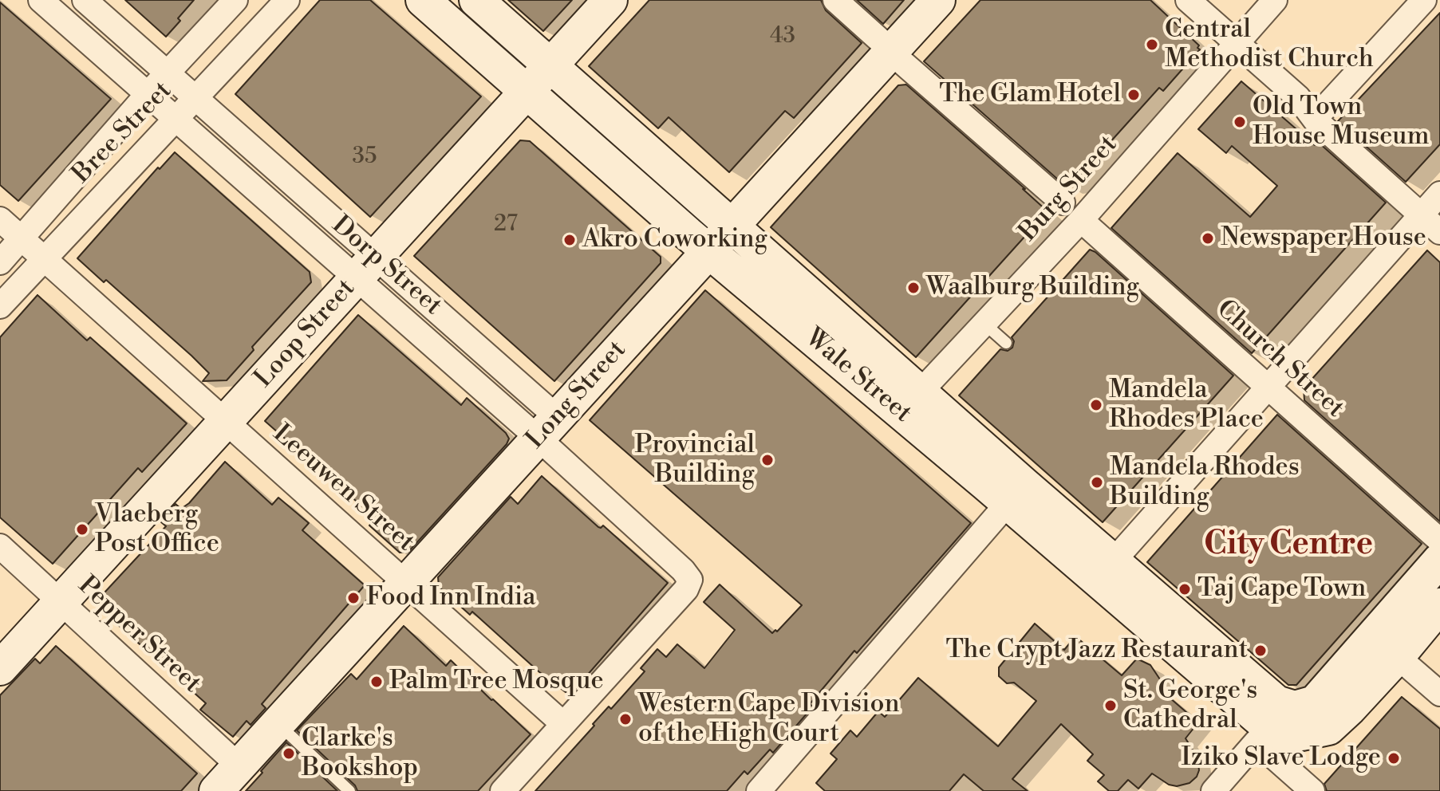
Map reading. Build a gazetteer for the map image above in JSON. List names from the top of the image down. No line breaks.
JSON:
{"streets":{"main road":["Loop Street","Wale Street","Long Street"],"street":["Bree Street","Burg Street","Dorp Street","Church Street","Leeuwen Street","Pepper Street"]},"crossings":[["Bree Street","Dorp Street"],["Bree Street","Leeuwen Street"],["Burg Street","Church Street"],["Burg Street","Wale Street"],["Dorp Street","Loop Street"],["Dorp Street","Long Street"],["Dorp Street","Leeuwen Street"],["Loop Street","Wale Street"],["Loop Street","Leeuwen Street"],["Loop Street","Pepper Street"],["Wale Street","Long Street"],["Long Street","Leeuwen Street"],["Long Street","Pepper Street"]],"districts":["City Centre"],"places":["Central Methodist Church","The Glam Hotel","Old Town House Museum","Newspaper House","Akro Coworking","Waalburg Building","Mandela Rhodes Place","Provincial Building","Mandela Rhodes Building","Vlaeberg Post Office","Taj Cape Town","Food Inn India","The Crypt Jazz Restaurant","Palm Tree Mosque","St. George's Cathedral","Western Cape Division of the High Court","Clarke's Bookshop","Iziko Slave Lodge"],"house_numbers":["43","35","27"]}
